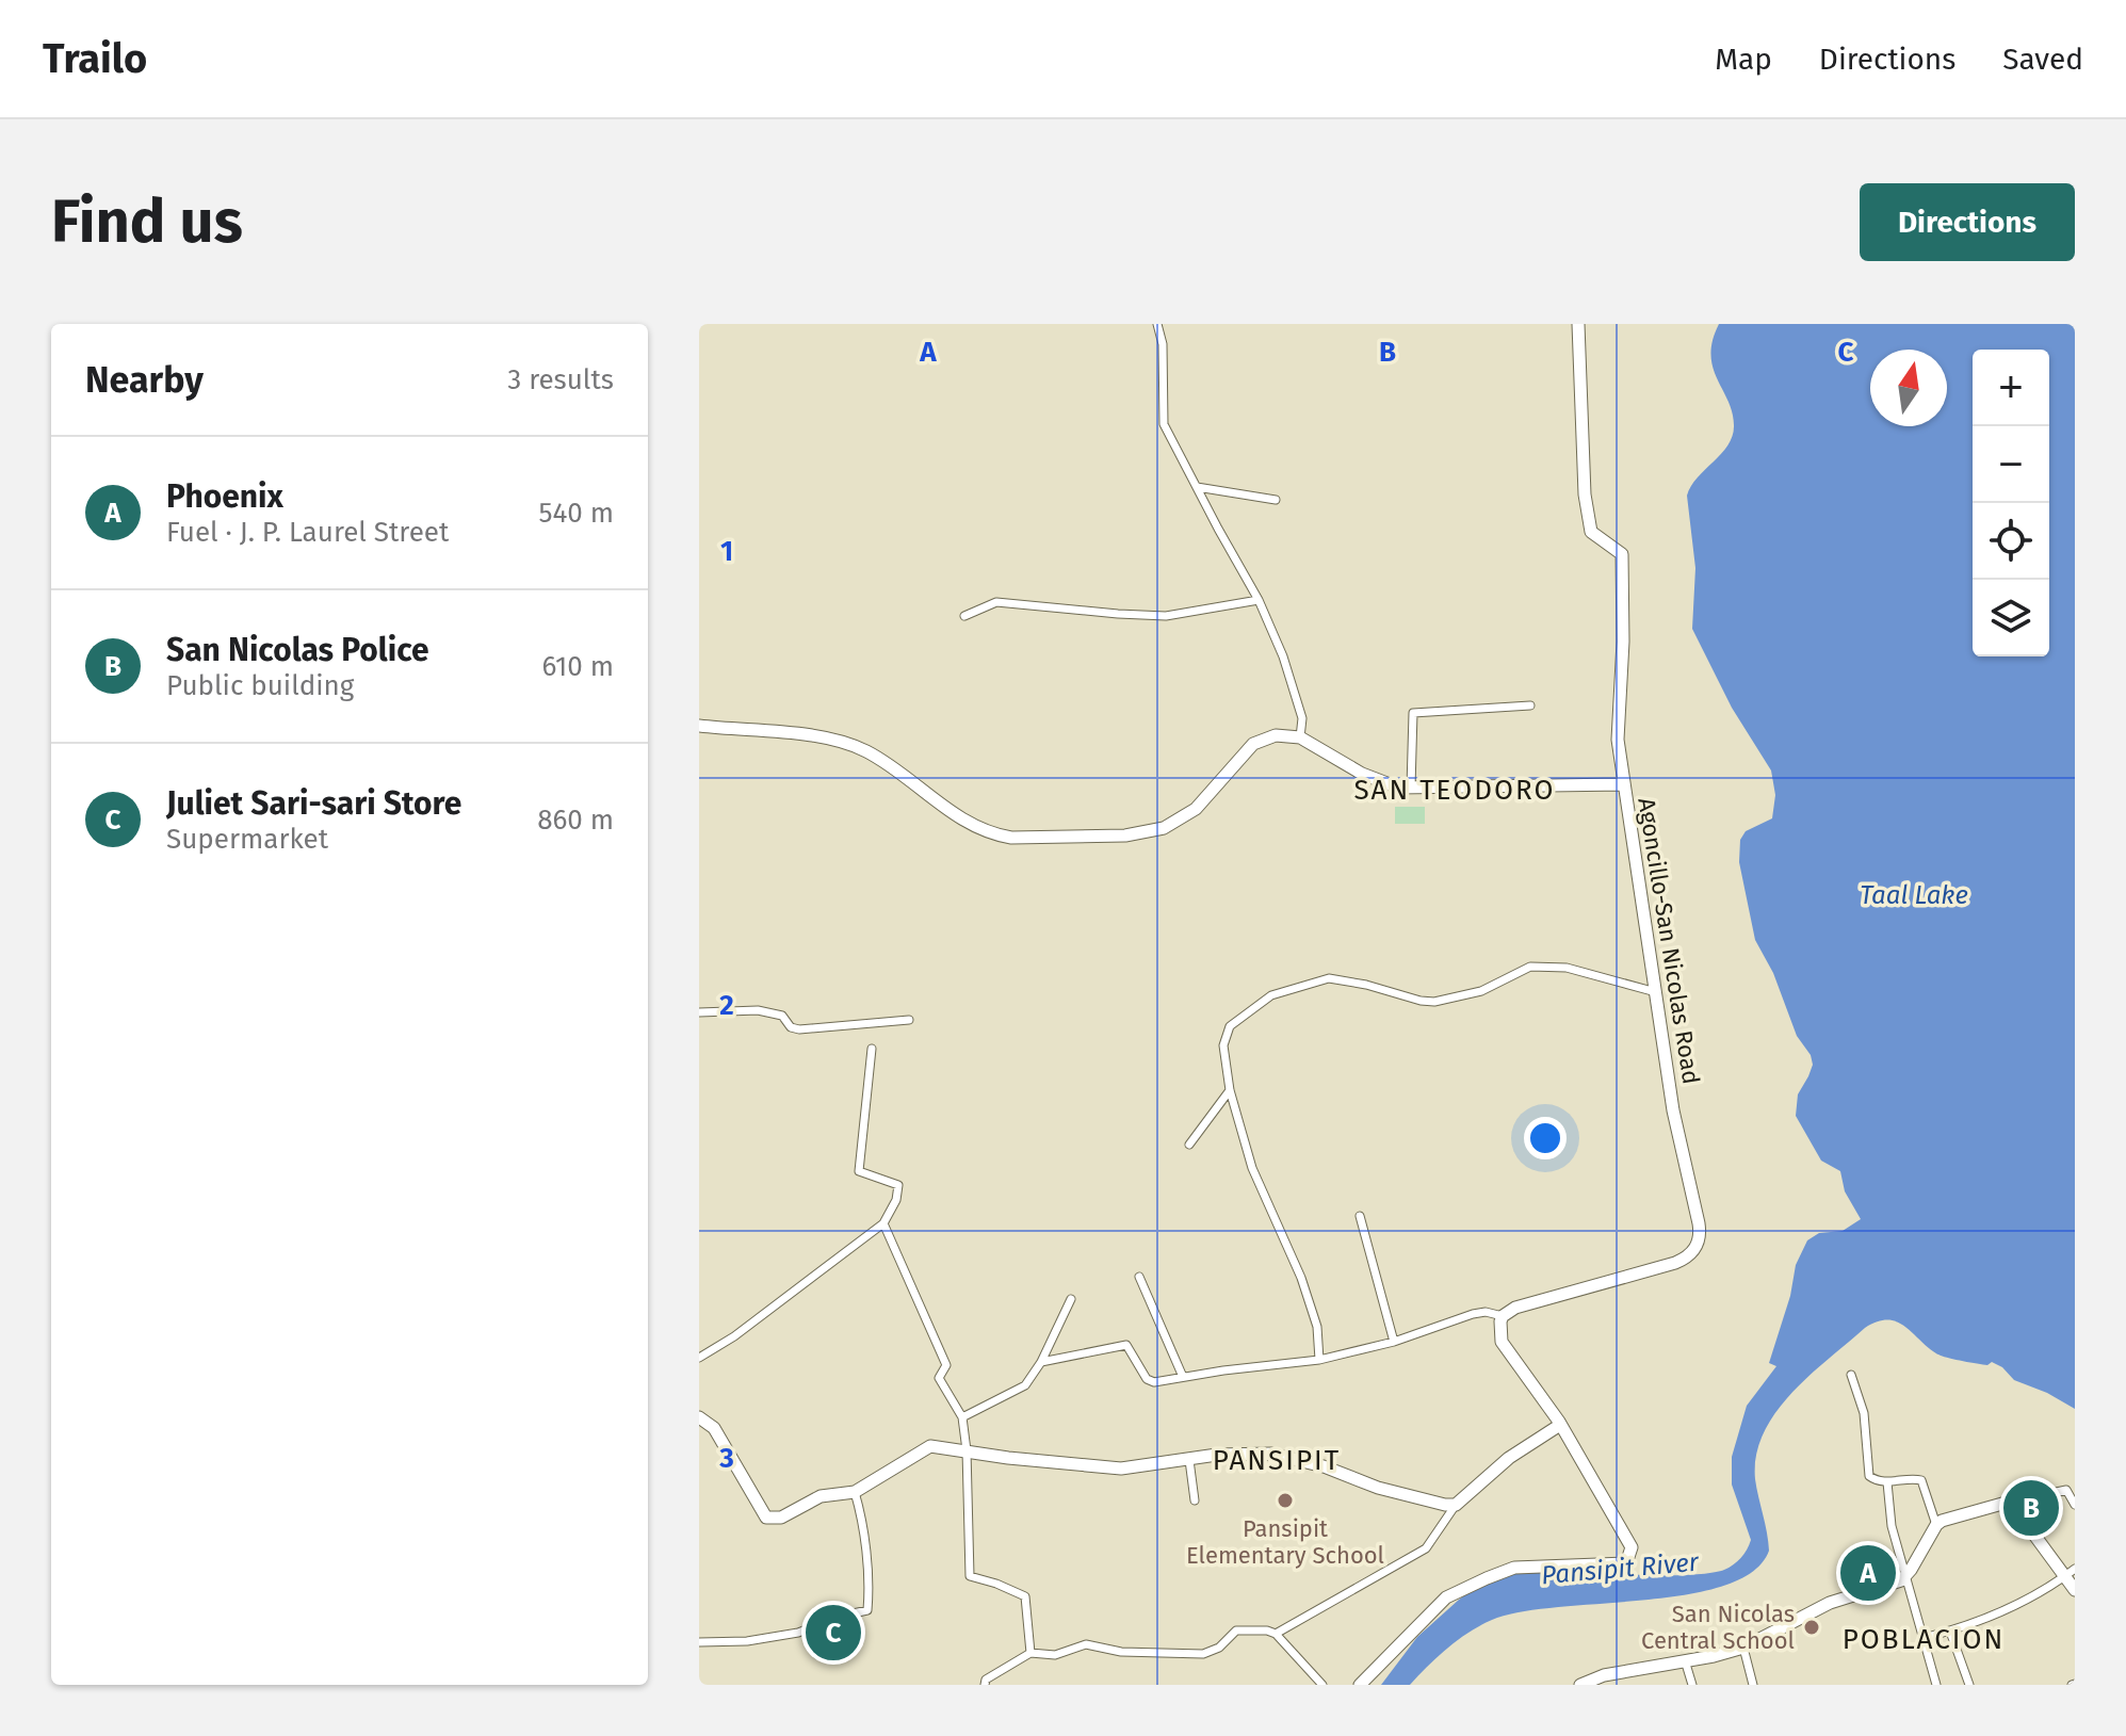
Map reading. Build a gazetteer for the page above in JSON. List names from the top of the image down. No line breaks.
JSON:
{"streets":{"main road":["Agoncillo-San Nicolas Road"]},"districts":["SAN TEODORO","PANSIPIT","POBLACION"],"water":["Taal Lake","Pansipit River"],"places":["Pansipit Elementary School","San Nicolas Central School"],"north":"top","page":{"header":"Trailo","nav":["Map","Directions","Saved"],"buttons":"Directions","title":"Find us","heading":["Nearby","3 results"],"map_buttons":["+","−"],"list":[{"mark":"A","name":"Phoenix","note":"Fuel · J. P. Laurel Street","value":"540 m"},{"mark":"B","name":"San Nicolas Police","note":"Public building","value":"610 m"},{"mark":"C","name":"Juliet Sari-sari Store","note":"Supermarket","value":"860 m"}],"pins":["B","A","C"]},"grid":{"columns":["A","B","C"],"rows":["1","2","3"]}}
